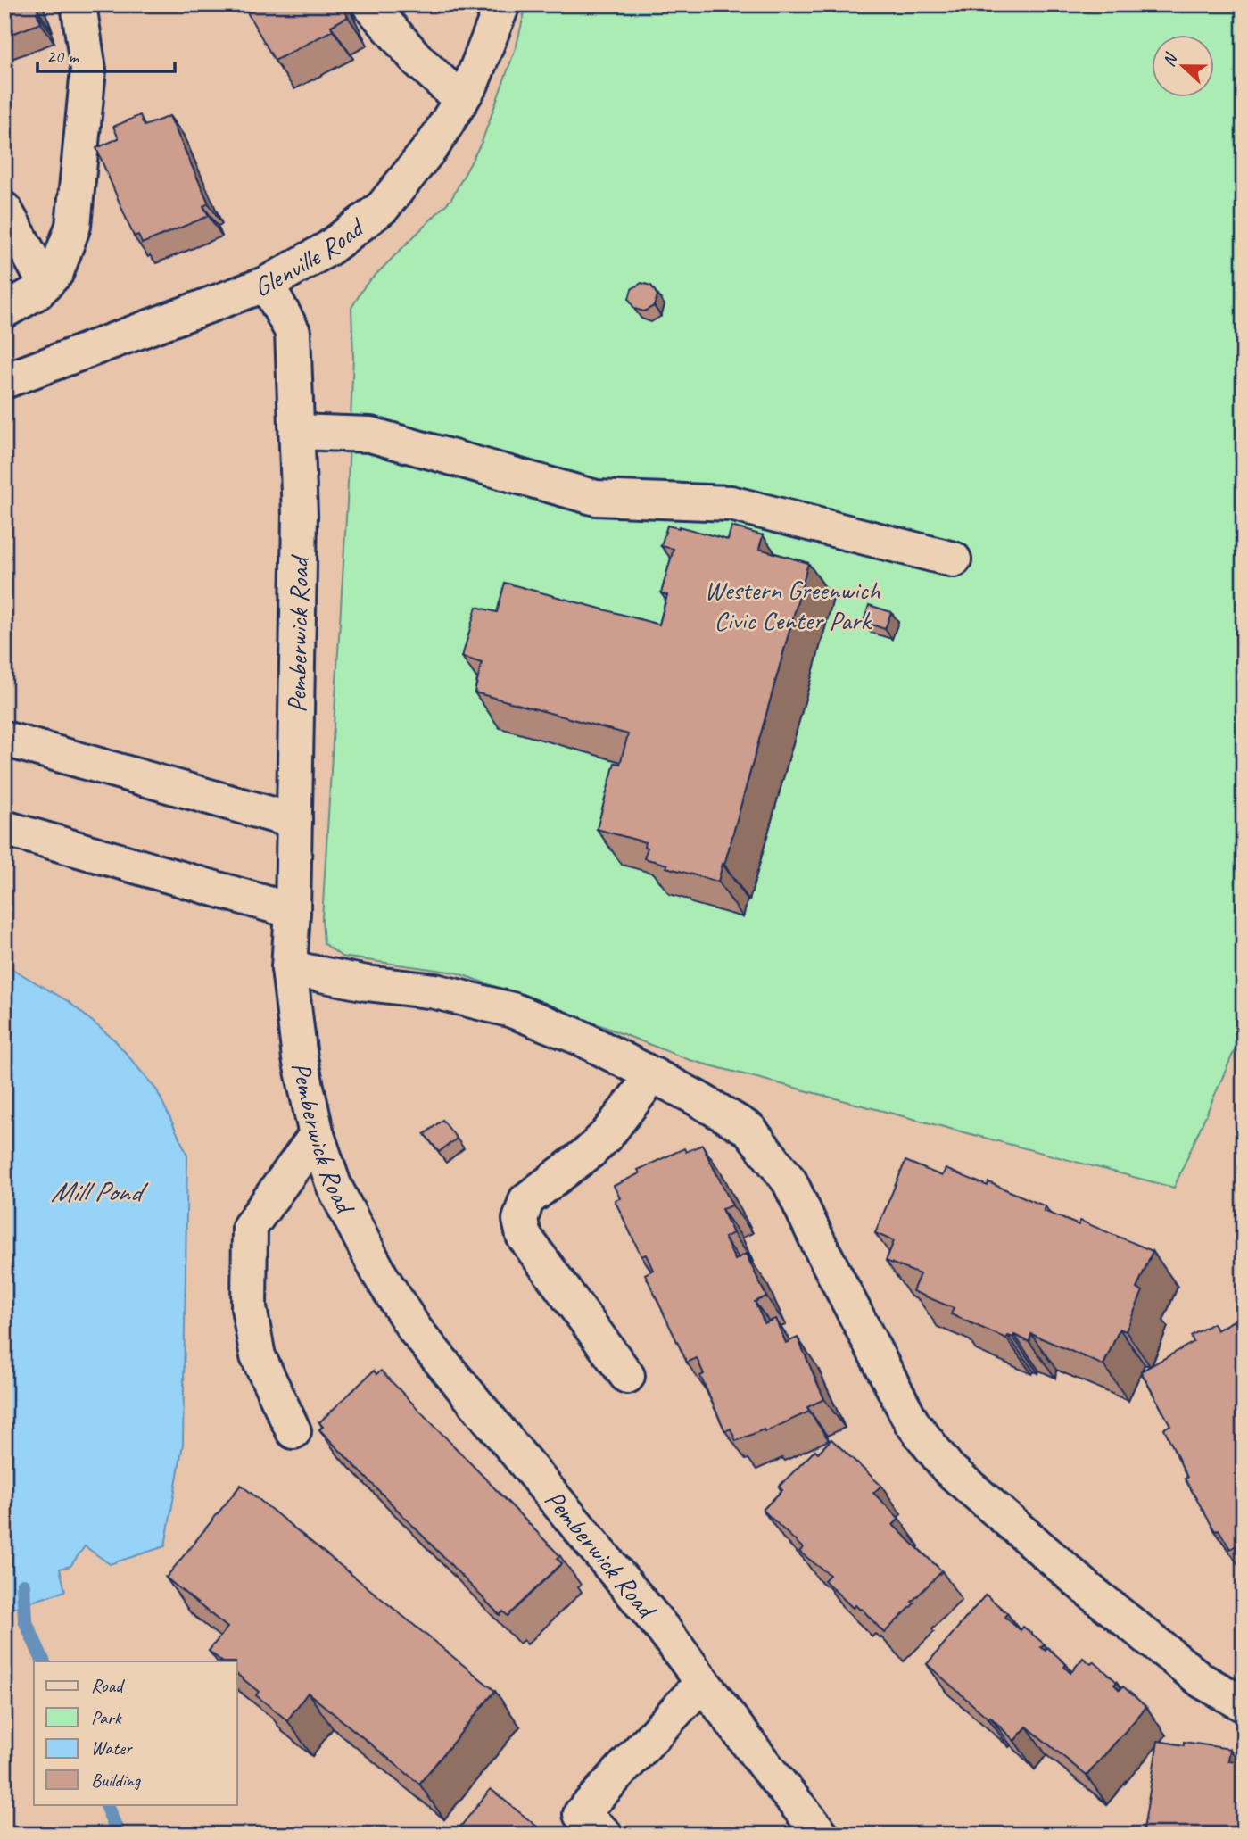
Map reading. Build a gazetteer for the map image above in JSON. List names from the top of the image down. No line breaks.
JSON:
{"streets":{"street":["Glenville Road","Pemberwick Road"]},"crossings":[["Glenville Road","Pemberwick Road"]],"water":["Mill Pond"],"parks":["Western Greenwich Civic Center Park"],"legend":["Road","Park","Water","Building"],"scale_bar":"20 m","north":"left"}
